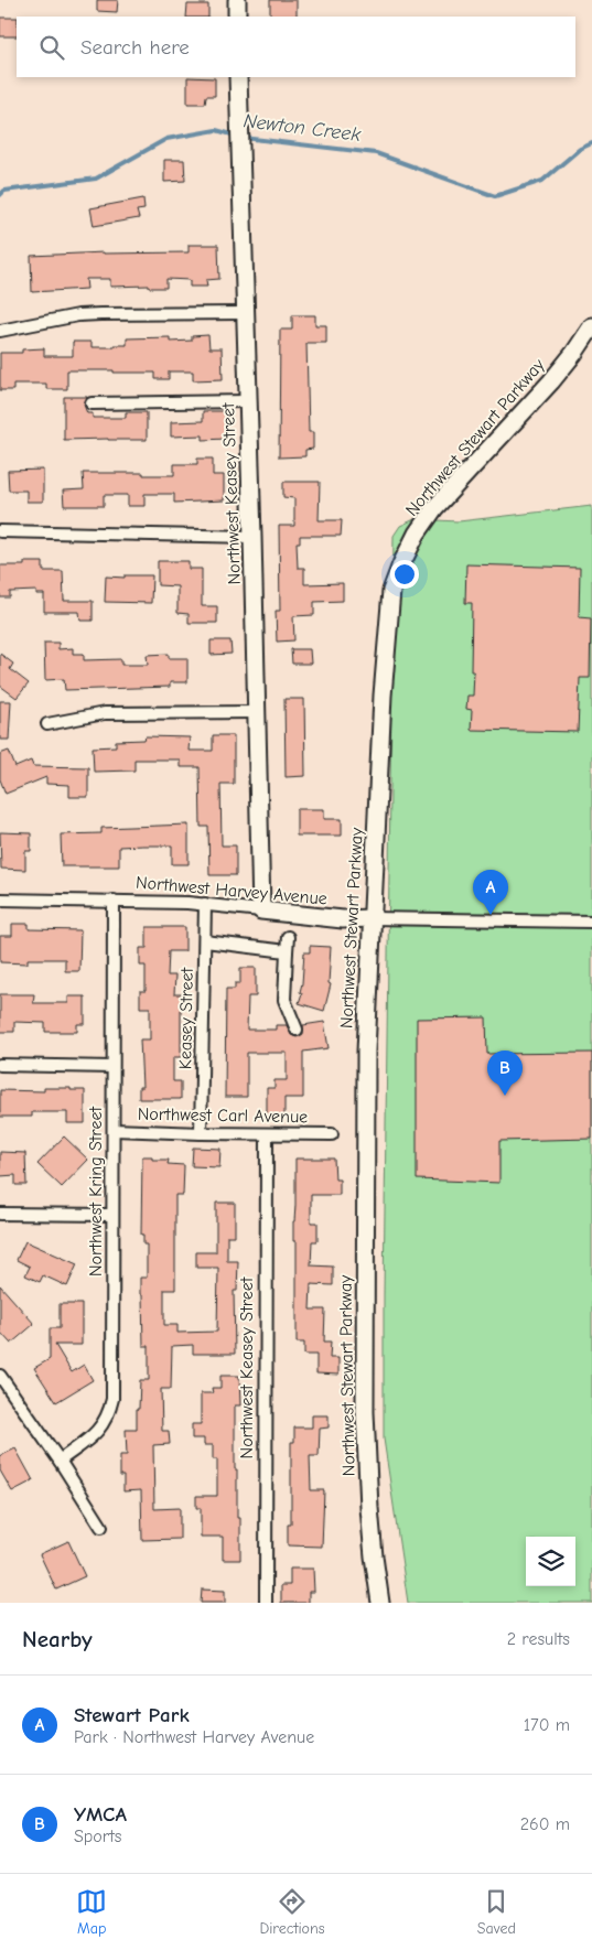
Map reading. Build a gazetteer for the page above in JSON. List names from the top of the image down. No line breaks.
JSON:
{"streets":{"main road":["Northwest Stewart Parkway","Northwest Keasey Street","Northwest Harvey Avenue"],"street":["Keasey Street","Northwest Carl Avenue","Northwest Kring Street"]},"crossings":[["Northwest Stewart Parkway","Northwest Harvey Avenue"],["Northwest Keasey Street","Northwest Harvey Avenue"],["Northwest Keasey Street","Northwest Carl Avenue"],["Northwest Harvey Avenue","Keasey Street"],["Northwest Harvey Avenue","Northwest Kring Street"],["Keasey Street","Northwest Carl Avenue"],["Northwest Carl Avenue","Northwest Kring Street"]],"water":["Newton Creek"],"page":{"search":"Search here","pins":["A","B"],"heading":["Nearby","2 results"],"list":[{"mark":"A","name":"Stewart Park","note":"Park · Northwest Harvey Avenue","value":"170 m"},{"mark":"B","name":"YMCA","note":"Sports","value":"260 m"}],"nav":["Map","Directions","Saved"]}}
